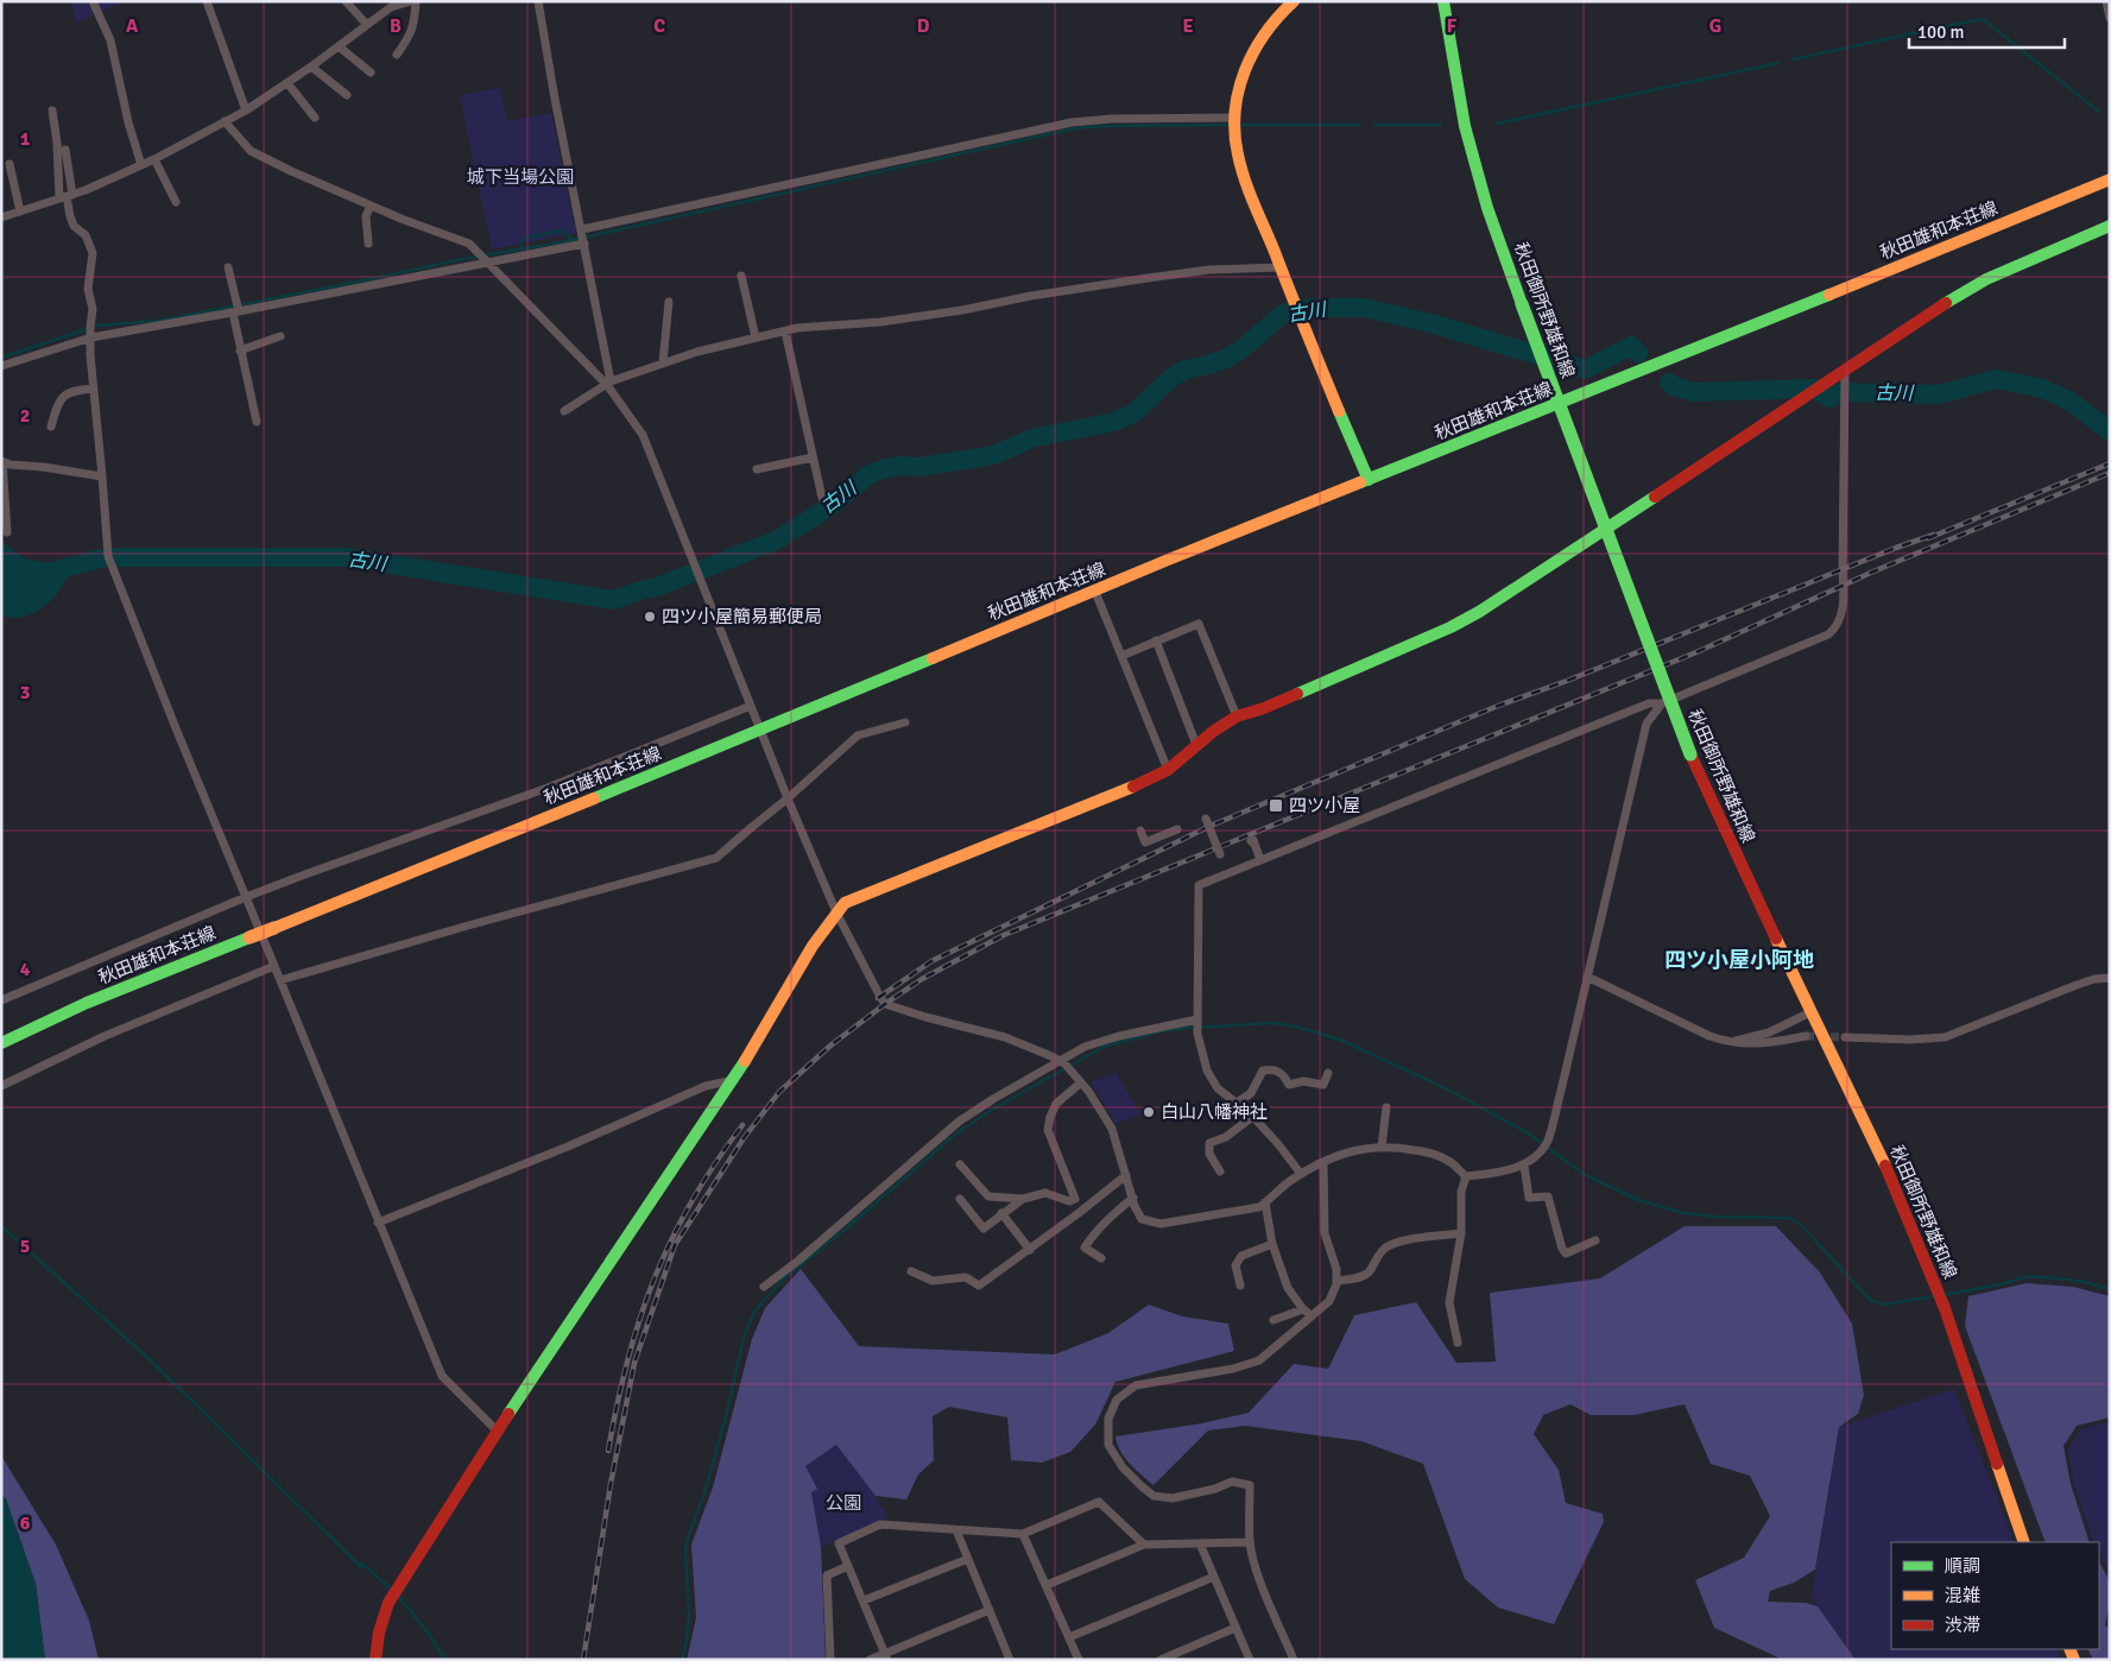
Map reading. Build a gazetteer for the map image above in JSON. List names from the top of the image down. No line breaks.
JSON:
{"streets":{"main road":["秋田雄和本荘線","秋田御所野雄和線"]},"districts":["四ツ小屋小阿地"],"water":["古川"],"parks":["城下当場公園","公園"],"places":{"other":["四ツ小屋簡易郵便局","白山八幡神社"],"transit":["四ツ小屋"]},"legend":["順調","混雑","渋滞"],"scale_bar":"100 m","grid":{"columns":["A","B","C","D","E","F","G"],"rows":["1","2","3","4","5","6"]}}
